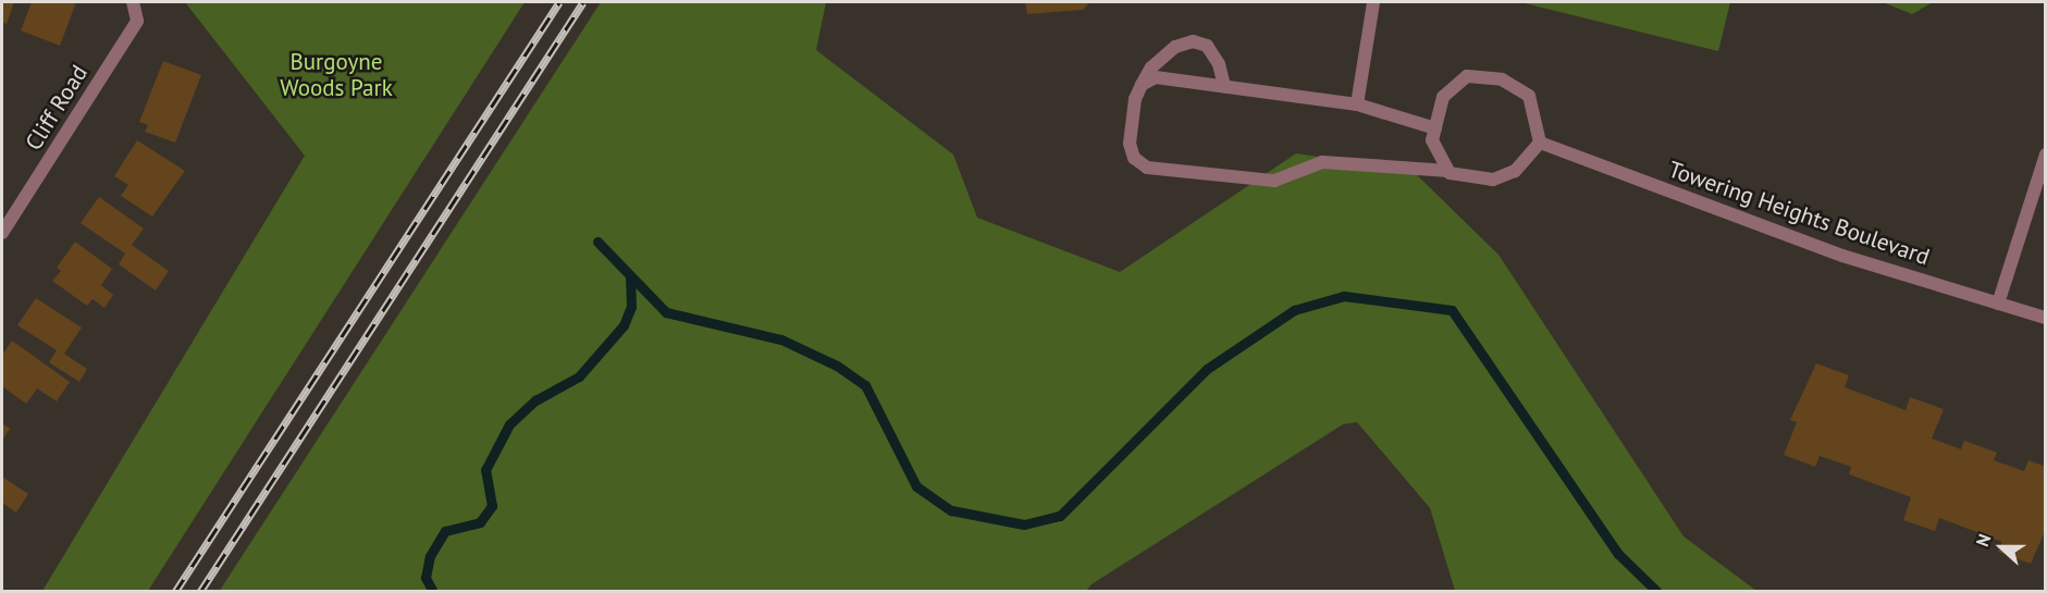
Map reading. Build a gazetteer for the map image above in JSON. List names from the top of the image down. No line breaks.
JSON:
{"streets":{"street":["Cliff Road","Towering Heights Boulevard"]},"parks":["Burgoyne Woods Park"],"north":"left"}
